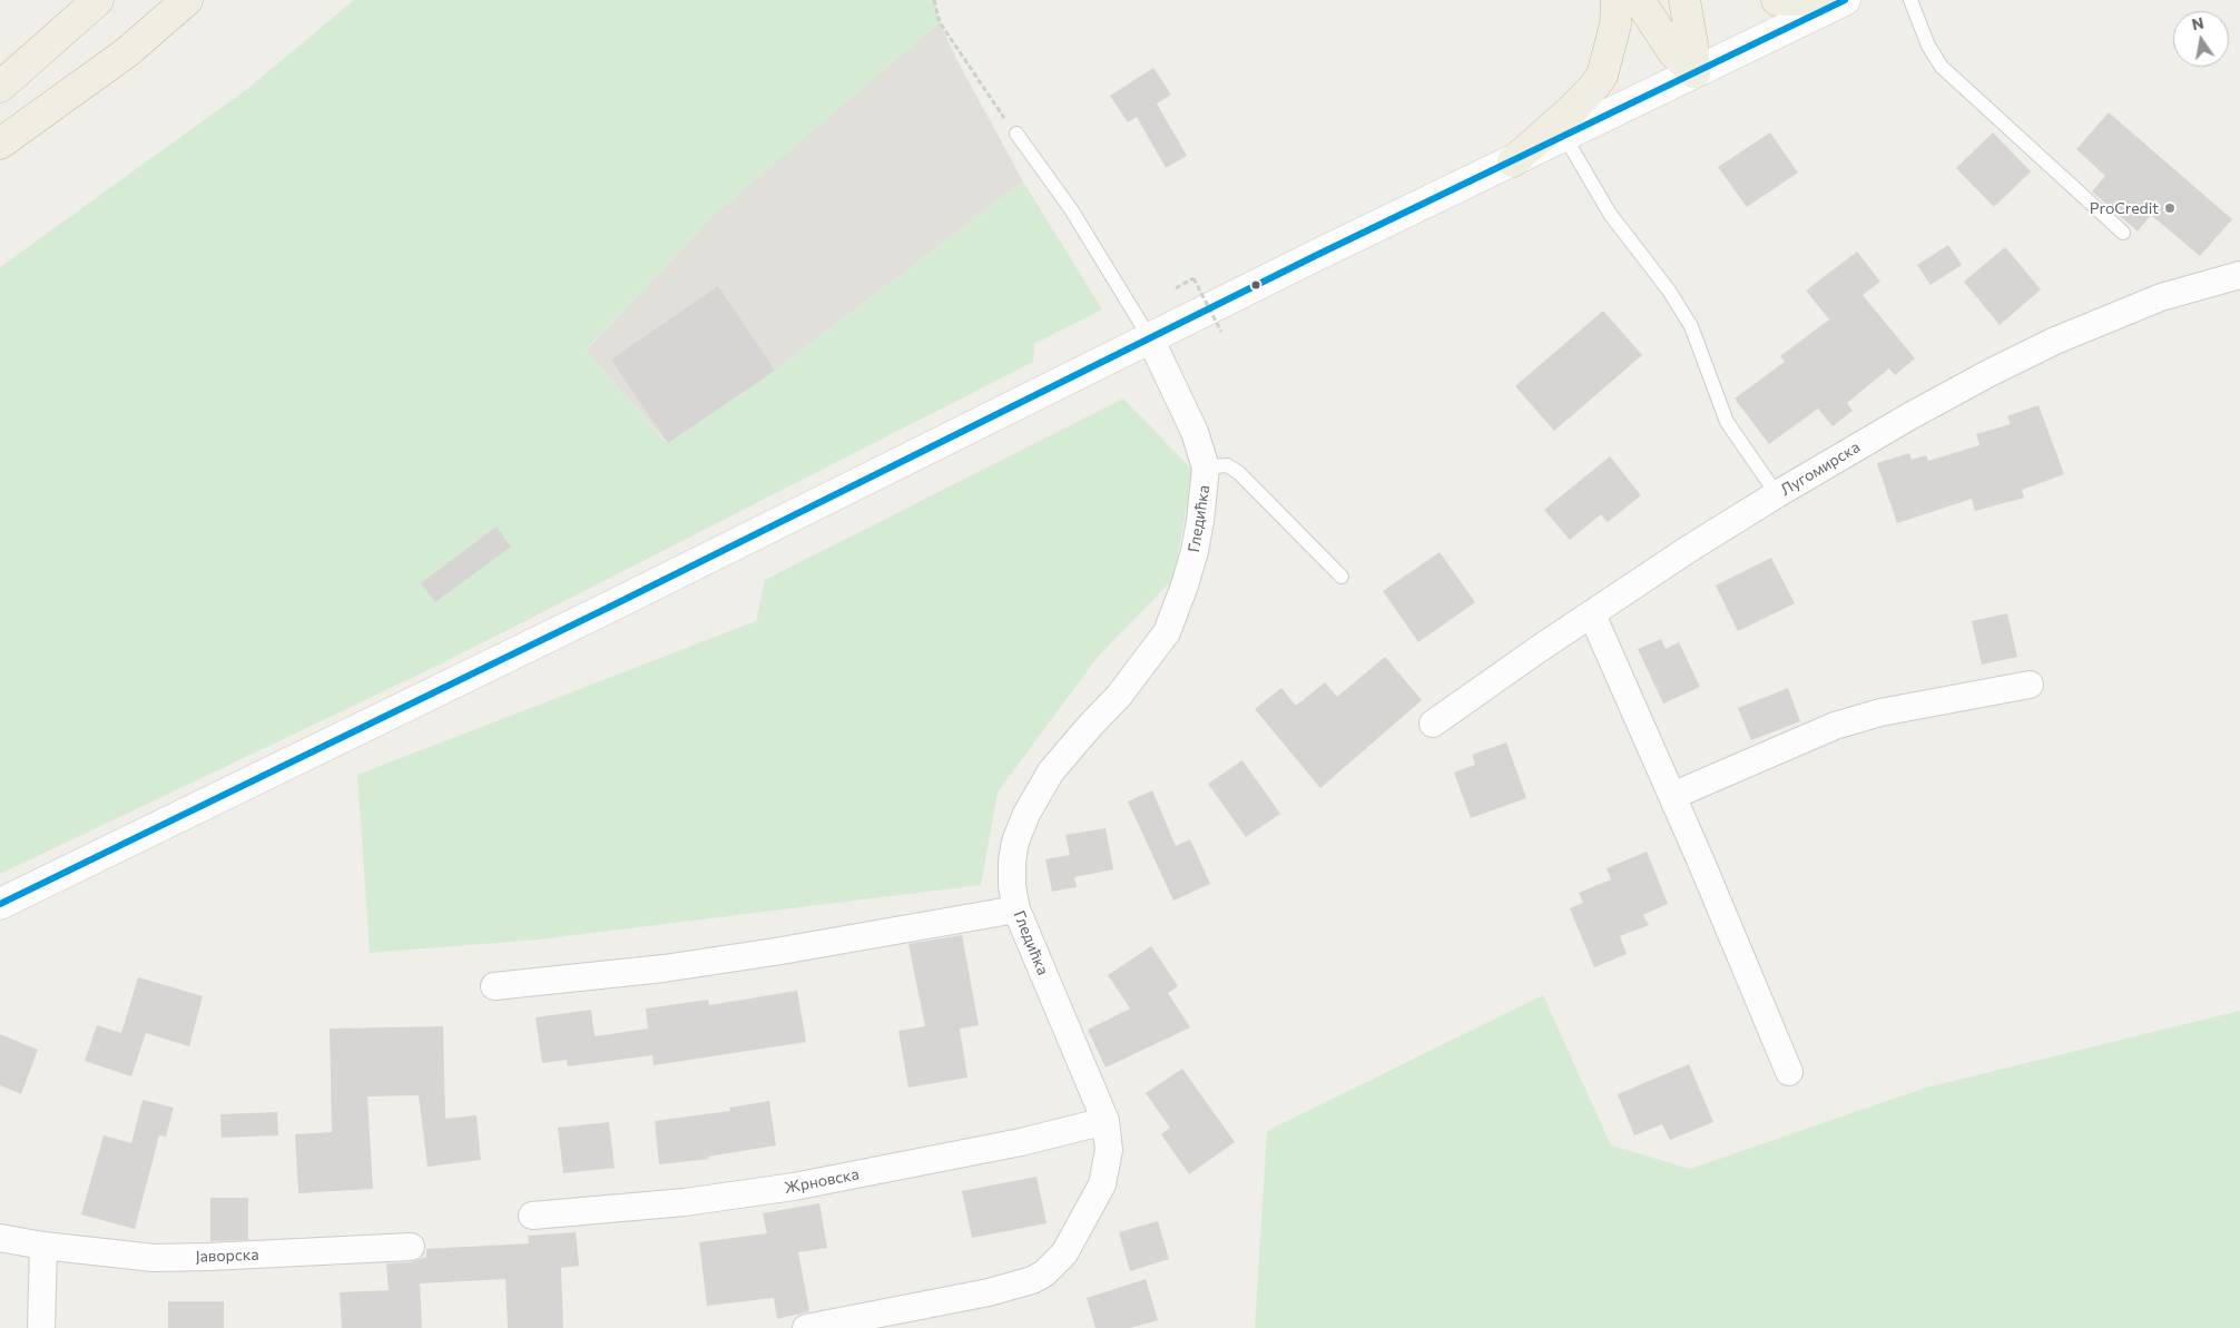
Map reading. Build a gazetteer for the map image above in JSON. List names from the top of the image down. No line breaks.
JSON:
{"streets":{"street":["Лугомирска","Гледићка","Жрновска","Јаворска"]},"crossings":[["Гледићка","Жрновска"]],"places":["ProCredit"],"north":"top"}
